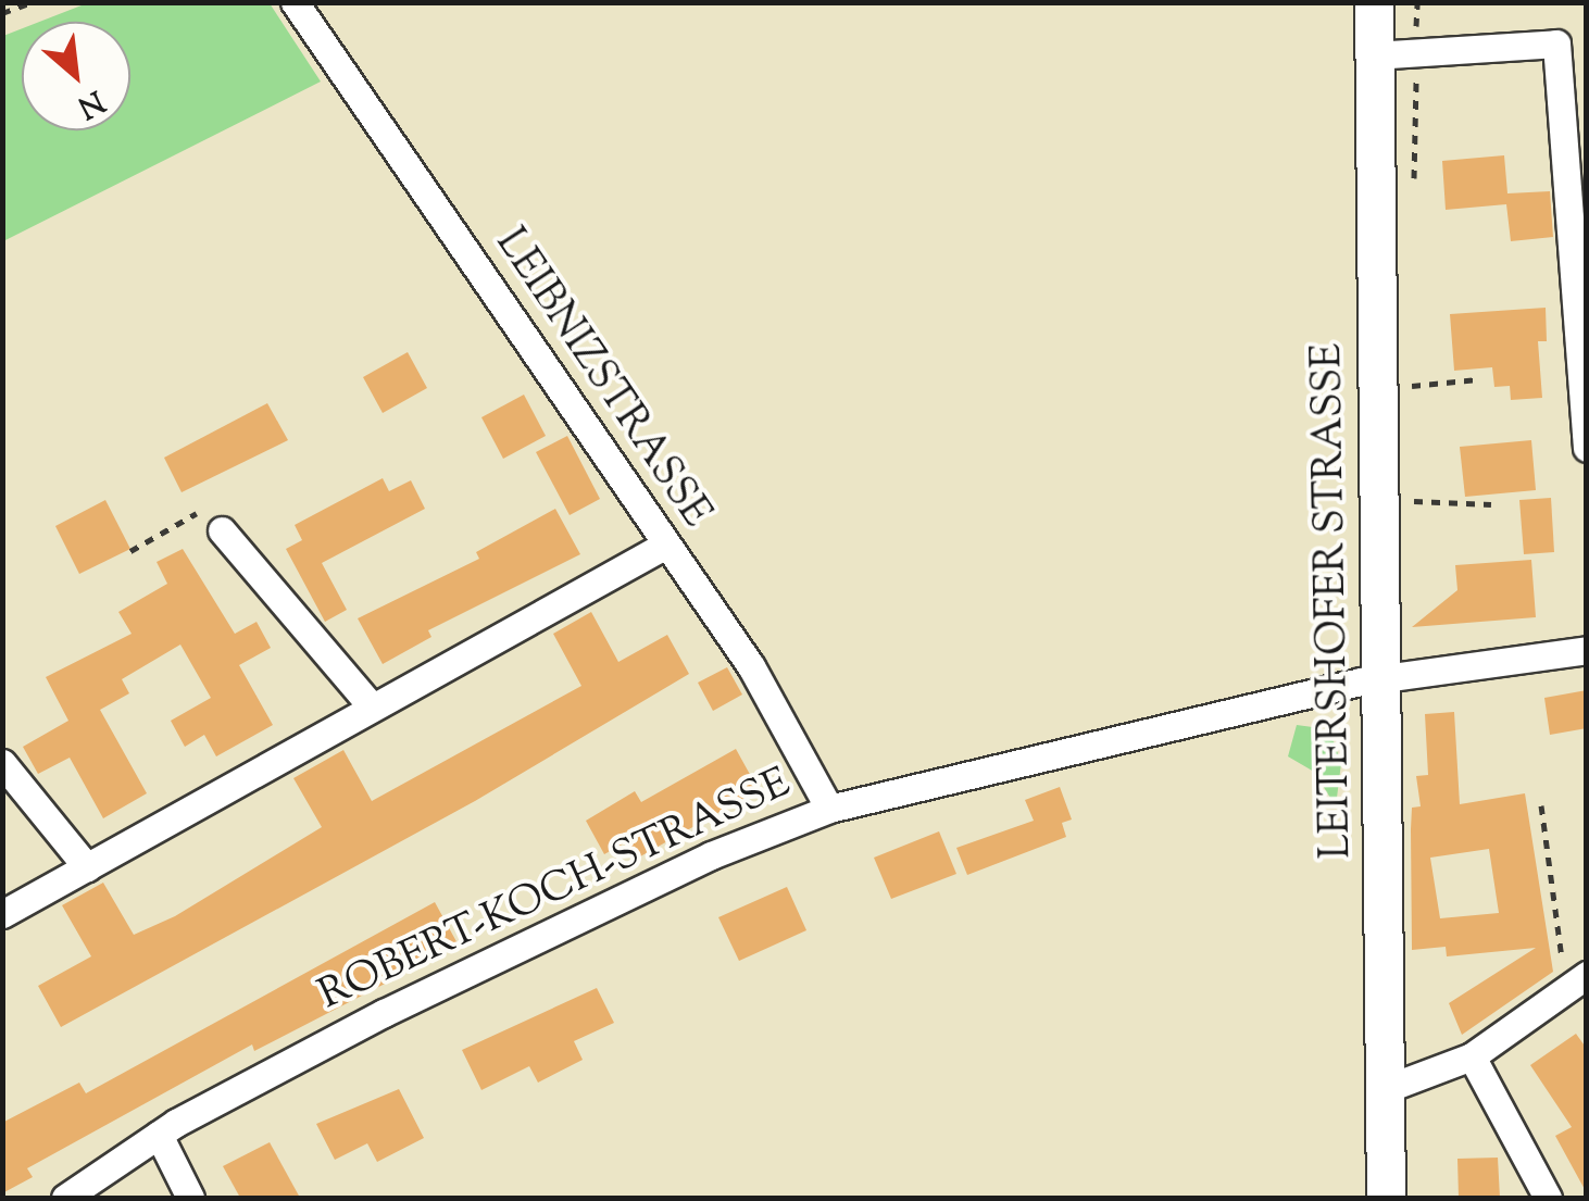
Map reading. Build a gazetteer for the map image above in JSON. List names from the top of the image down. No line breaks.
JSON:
{"streets":{"street":["LEIBNIZSTRASSE","LEITERSHOFER STRASSE","ROBERT-KOCH-STRASSE"]},"crossings":[["LEIBNIZSTRASSE","ROBERT-KOCH-STRASSE"],["LEITERSHOFER STRASSE","ROBERT-KOCH-STRASSE"]],"north":"bottom right"}
